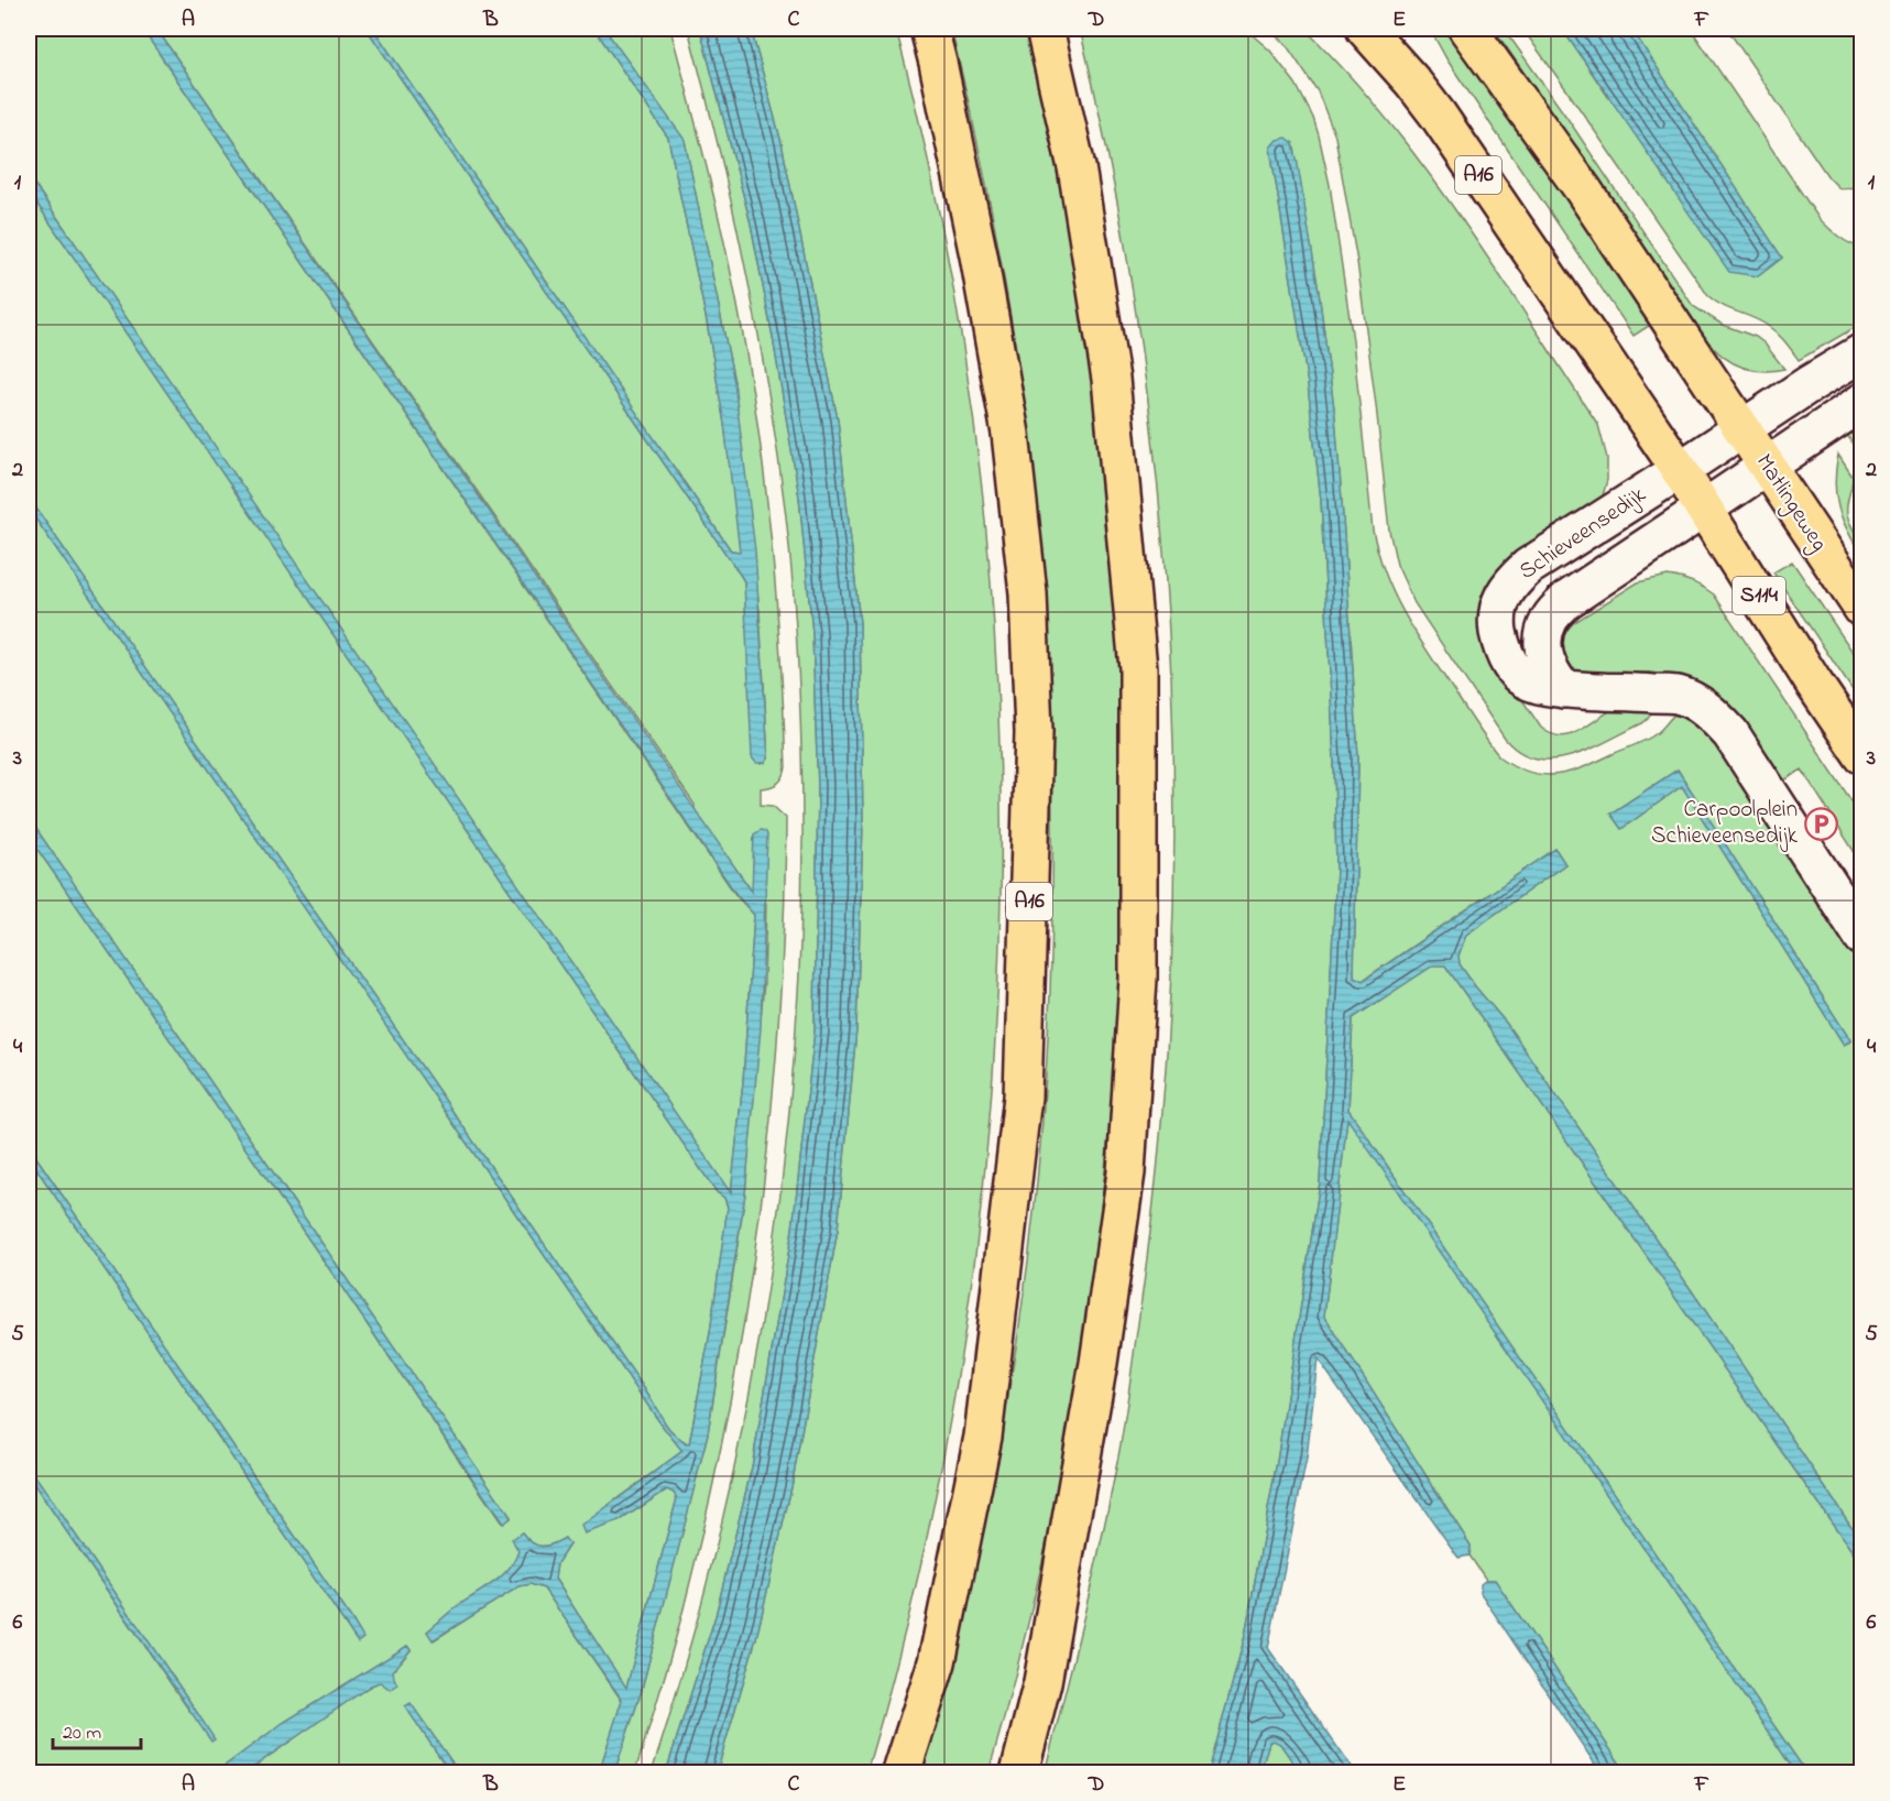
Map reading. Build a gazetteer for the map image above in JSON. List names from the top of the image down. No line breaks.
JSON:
{"streets":{"highway":["A16","Matlingeweg","S114"],"street":["Schieveensedijk"]},"crossings":[["A16","Schieveensedijk"],["A16","S114"],["Matlingeweg","Schieveensedijk"],["Schieveensedijk","S114"]],"places":{"parking":["Carpoolplein Schieveensedijk"]},"scale_bar":"20 m","grid":{"columns":["A","B","C","D","E","F"],"rows":["1","2","3","4","5","6"]}}
